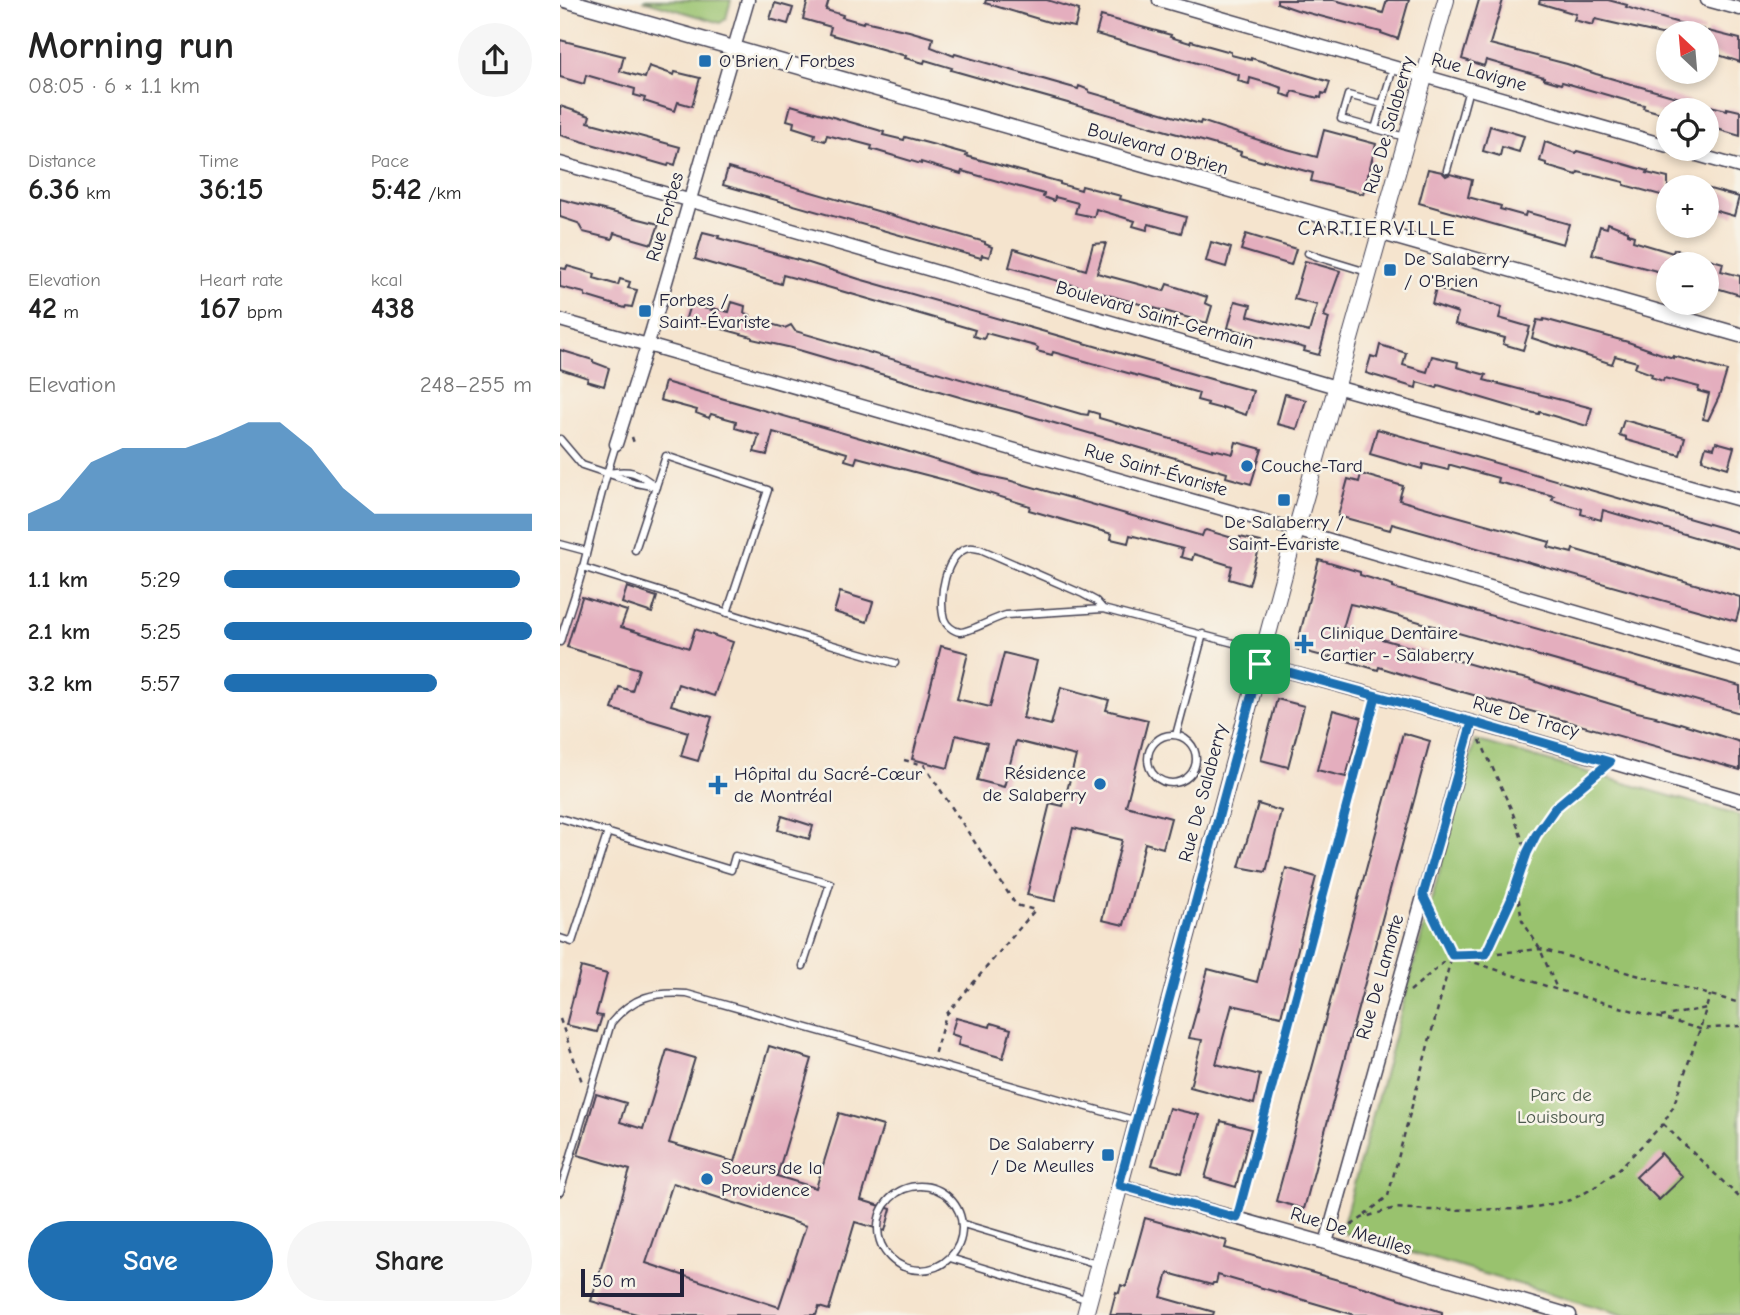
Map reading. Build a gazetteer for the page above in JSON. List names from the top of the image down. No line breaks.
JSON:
{"streets":{"main road":["Rue De Salaberry"],"street":["Rue Lavigne","Boulevard O'Brien","Rue Forbes","Boulevard Saint-Germain","Rue Saint-Évariste","Rue De Tracy","Rue De Lamotte","Rue De Meulles"]},"crossings":[["Rue Lavigne","Rue De Salaberry"],["Rue De Salaberry","Boulevard O'Brien"],["Rue De Salaberry","Boulevard Saint-Germain"],["Rue De Salaberry","Rue Saint-Évariste"],["Rue De Salaberry","Rue De Tracy"],["Rue De Salaberry","Rue De Meulles"],["Boulevard O'Brien","Rue Forbes"],["Rue Forbes","Boulevard Saint-Germain"],["Rue Forbes","Rue Saint-Évariste"],["Rue De Tracy","Rue De Lamotte"],["Rue De Lamotte","Rue De Meulles"]],"districts":["CARTIERVILLE"],"parks":["Parc de Louisbourg"],"places":{"transit":["O'Brien / Forbes","De Salaberry / O'Brien","Forbes / Saint-Évariste","De Salaberry / Saint-Évariste","De Salaberry / De Meulles"],"other":["Couche-Tard","Résidence de Salaberry","Soeurs de la Providence"],"health":["Clinique Dentaire Cartier - Salaberry","Hôpital du Sacré-Cœur de Montréal"]},"scale_bar":"50 m","north":"top left","page":{"heading":["Morning run","08:05 · 6 × 1.1 km"],"map_buttons":["+","−"],"stats":[["Distance","6.36 km"],["Time","36:15"],["Pace","5:42 /km"],["Elevation","42 m"],["Heart rate","167 bpm"],["kcal","438"]],"chart":["Elevation","248–255 m"],"list":[{"name":"1.1 km","note":"5:29"},{"name":"2.1 km","note":"5:25"},{"name":"3.2 km","note":"5:57"}],"buttons":["Save","Share"],"scale":"50 m"}}
